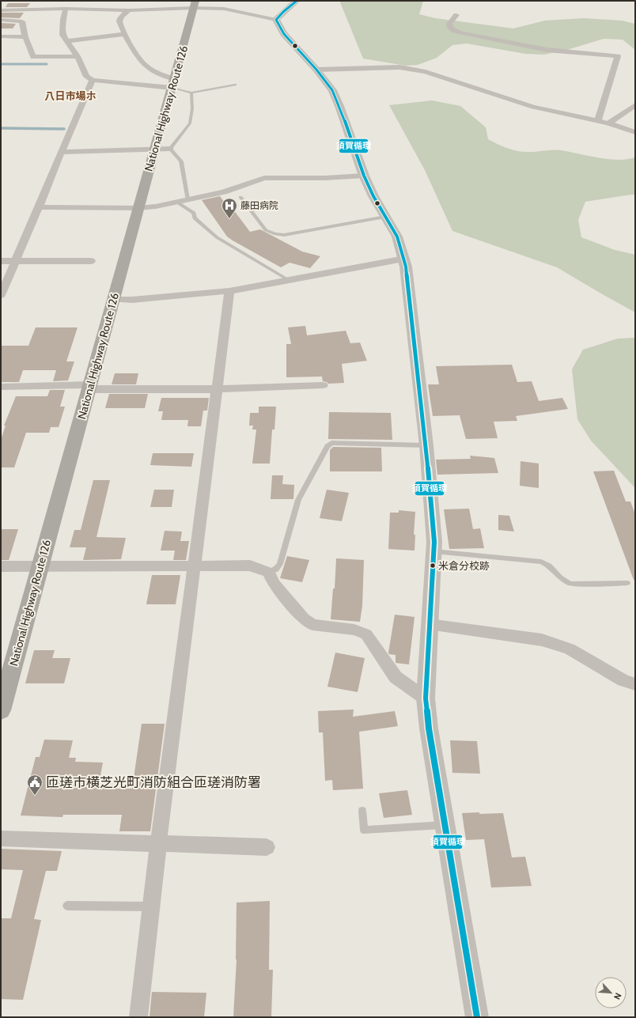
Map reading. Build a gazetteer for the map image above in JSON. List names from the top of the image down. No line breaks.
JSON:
{"streets":{"highway":["National Highway Route 126"]},"districts":["八日市場ホ"],"places":{"hospital":["藤田病院"],"other":["米倉分校跡"],"public building":["匝瑳市横芝光町消防組合匝瑳消防署"]},"lines":["transit line 須賀循環"],"north":"bottom right"}
